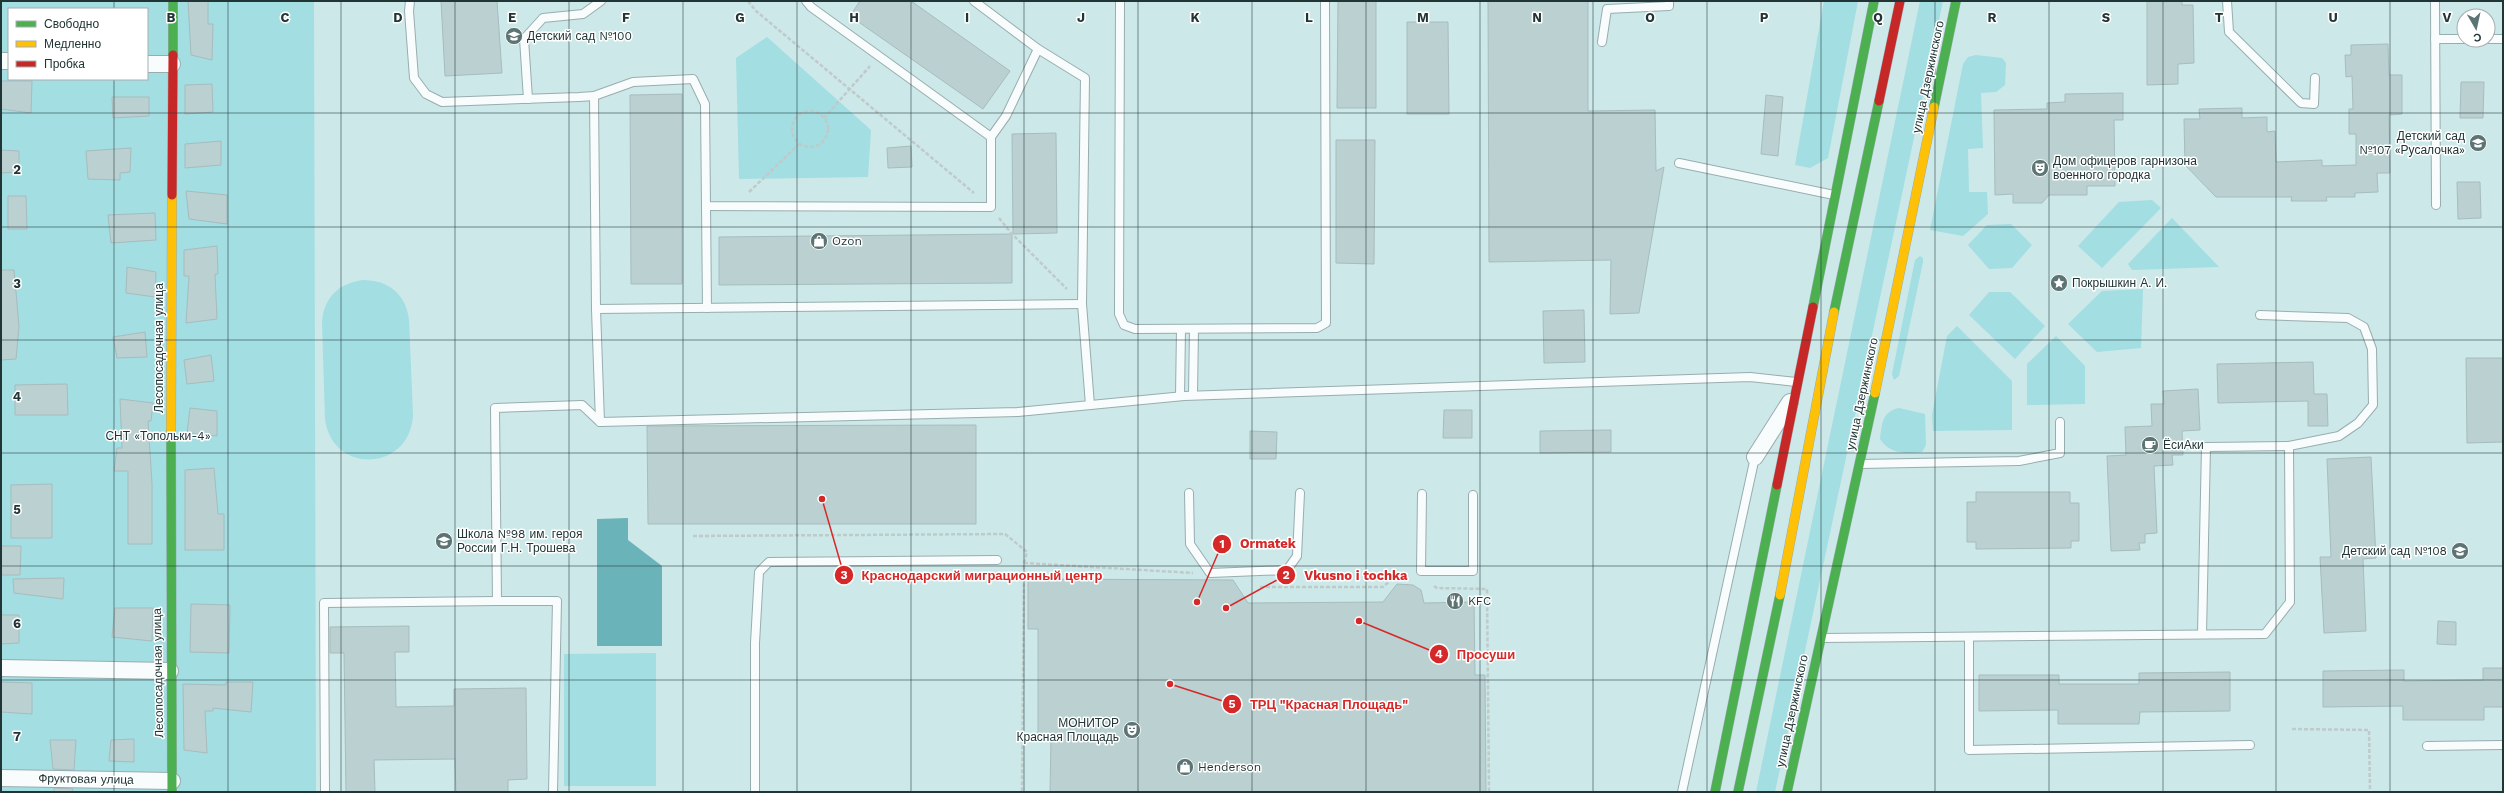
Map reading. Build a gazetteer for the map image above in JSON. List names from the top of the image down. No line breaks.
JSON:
{"streets":{"main road":["улица Дзержинского","Лесопосадочная улица"],"street":["Фруктовая улица"]},"crossings":[["Лесопосадочная улица","Фруктовая улица"]],"parks":["СНТ «Топольки-4»"],"places":{"school or university":["Детский сад №100","Детский сад №107 «Русалочка»","Школа №98 им. героя России Г.Н. Трошева","Детский сад №108"],"theatre":["Дом офицеров гарнизона военного городка","МОНИТОР Красная Площадь"],"shop":["Ozon","Henderson"],"place":["Покрышкин А. И."],"cafe":["ЁсиАки"],"other":["Краснодарский миграционный центр","Ormatek","Vkusno i tochka","Просуши","ТРЦ \"Красная Площадь\""],"restaurant":["KFC"]},"legend":["Свободно","Медленно","Пробка"],"north":"bottom","grid":{"columns":["B","C","D","E","F","G","H","I","J","K","L","M","N","O","P","Q","R","S","T","U","V"],"rows":["2","3","4","5","6","7"]}}
